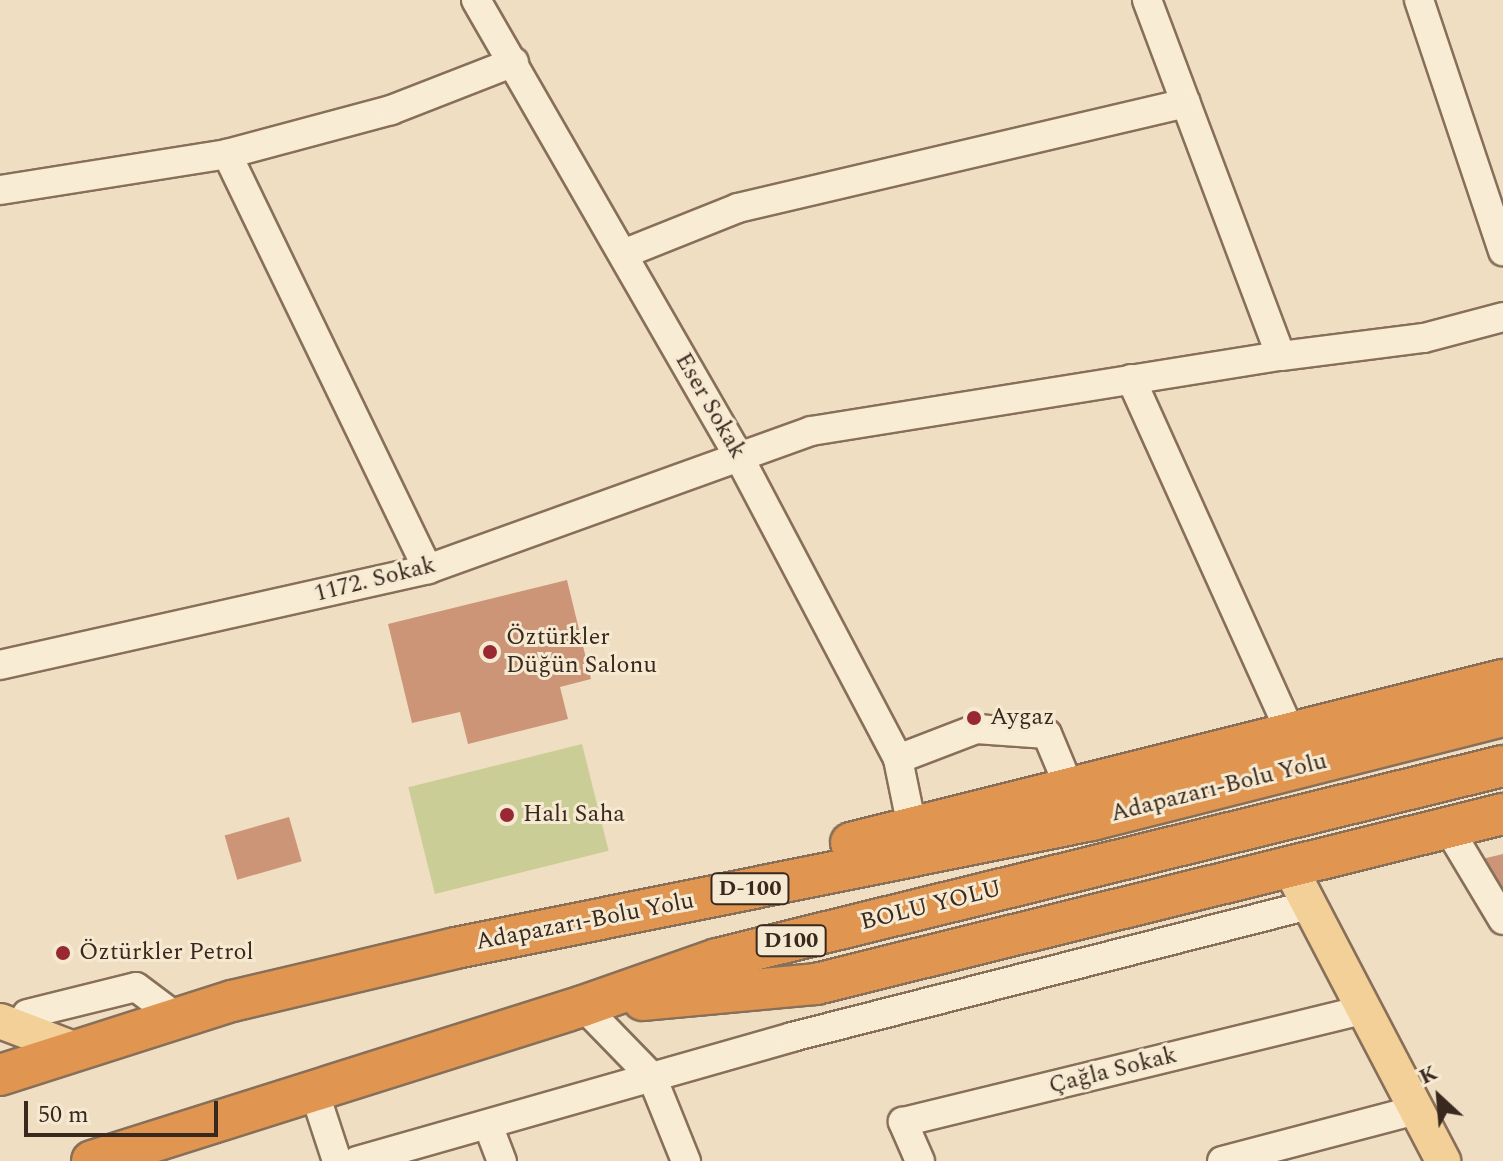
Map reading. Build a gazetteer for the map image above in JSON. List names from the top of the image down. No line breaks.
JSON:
{"streets":{"highway":["Adapazarı-Bolu Yolu","D-100","BOLU YOLU","D100"],"street":["Eser Sokak","1172. Sokak","Çağla Sokak"]},"crossings":[["Eser Sokak","1172. Sokak"]],"places":["Öztürkler Düğün Salonu","Aygaz","Halı Saha","Öztürkler Petrol"],"scale_bar":"50 m","north":"top left"}
